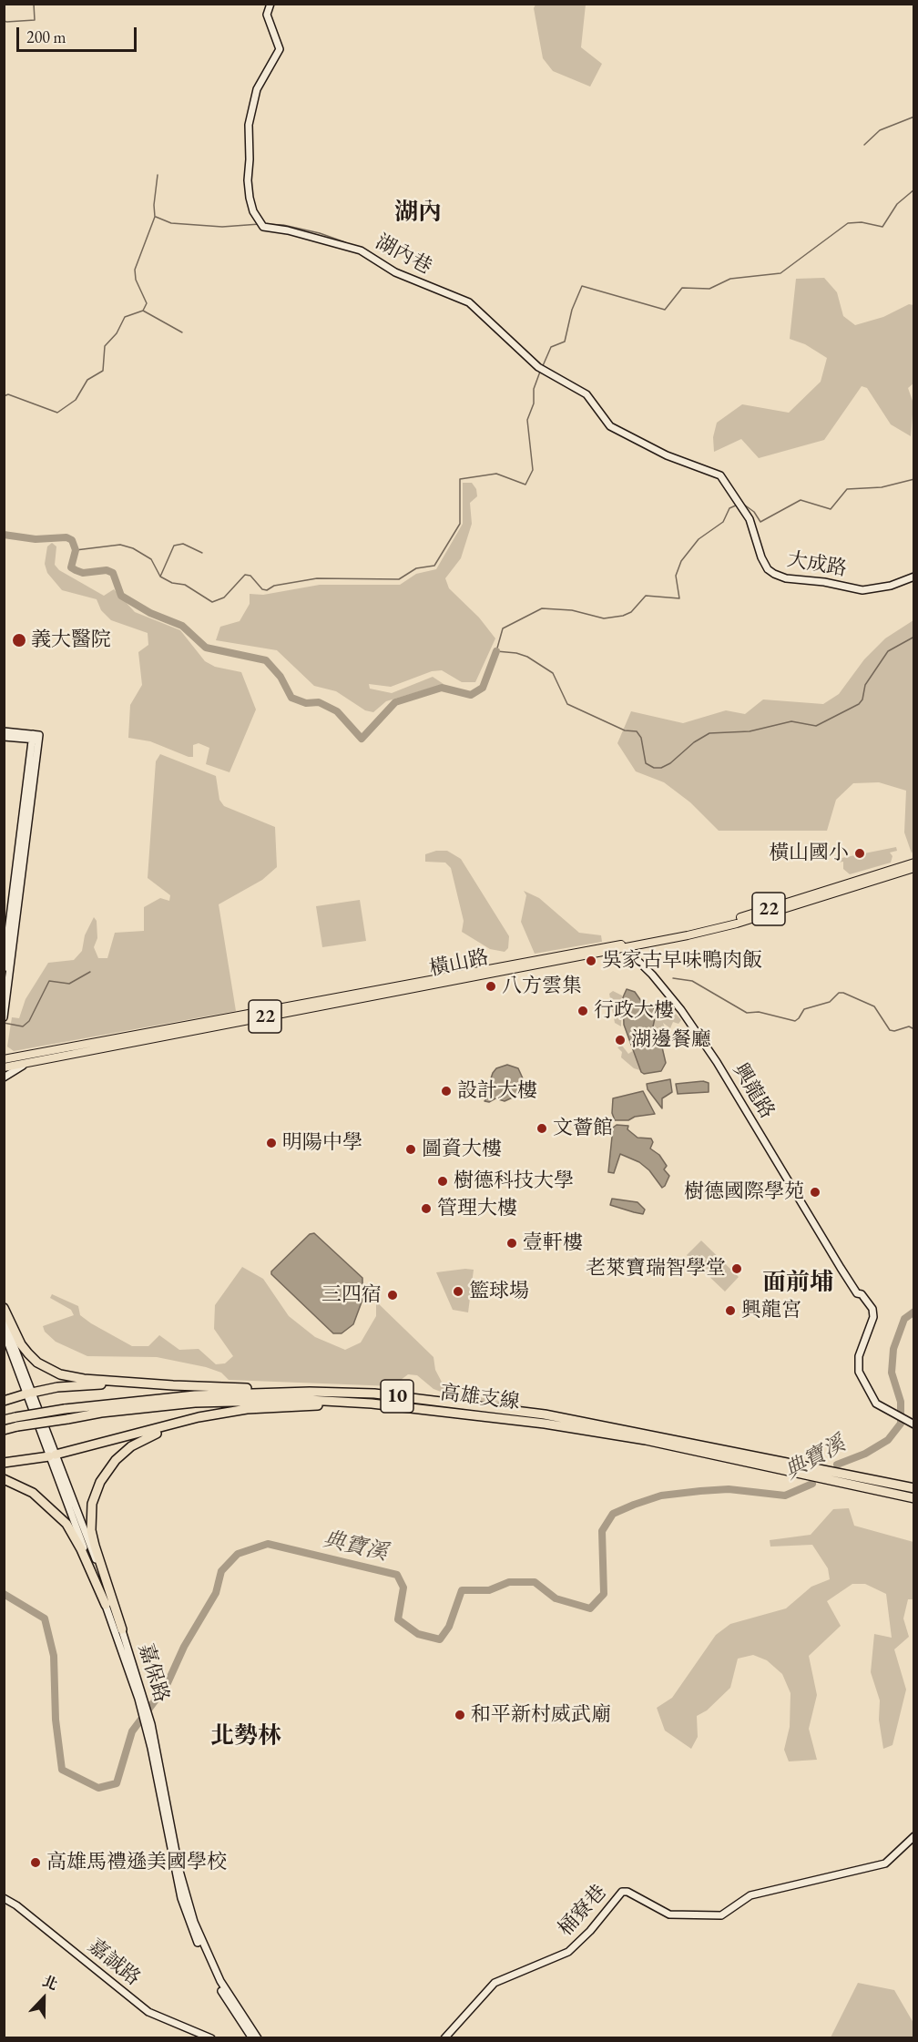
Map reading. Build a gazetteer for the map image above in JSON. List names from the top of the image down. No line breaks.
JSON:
{"streets":{"highway":["10","高雄支線"],"main road":["22","橫山路"],"street":["湖內巷","大成路","興龍路","嘉保路","桶寮巷","嘉誠路"]},"crossings":[["湖內巷","大成路"],["橫山路","興龍路"]],"districts":["湖內","面前埔","北勢林"],"water":["典寶溪"],"places":["義大醫院","橫山國小","吳家古早味鴨肉飯","八方雲集","行政大樓","湖邊餐廳","設計大樓","文薈館","明陽中學","圖資大樓","樹德科技大學","樹德國際學苑","管理大樓","壹軒樓","老萊寶瑞智學堂","籃球場","三四宿","興龍宮","和平新村威武廟","高雄馬禮遜美國學校"],"scale_bar":"200 m","north":"top"}
